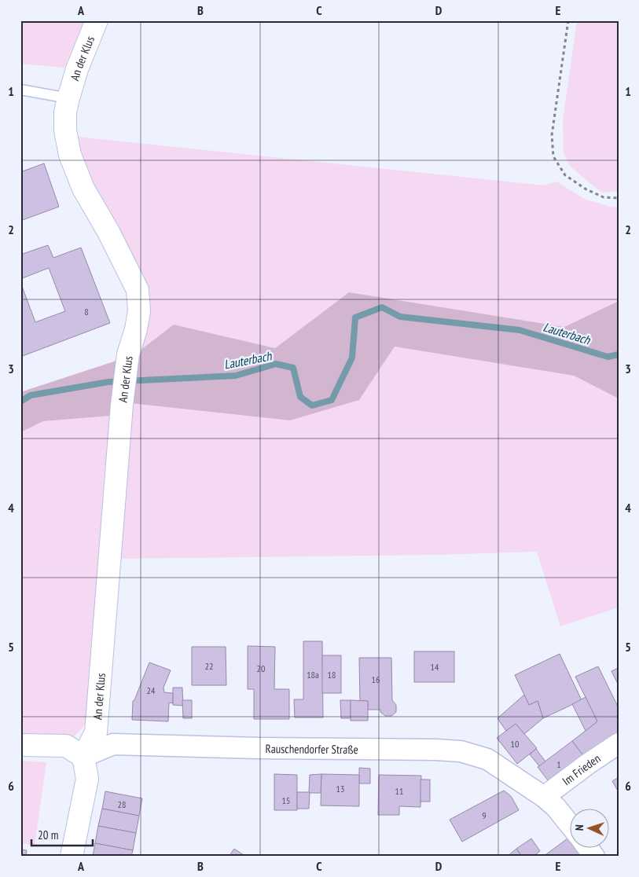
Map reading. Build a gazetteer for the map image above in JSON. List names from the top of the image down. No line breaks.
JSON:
{"streets":{"street":["An der Klus","Rauschendorfer Straße","Im Frieden"]},"crossings":[["An der Klus","Rauschendorfer Straße"],["Rauschendorfer Straße","Im Frieden"]],"water":["Lauterbach"],"house_numbers":["8","22","14","20","18a","18","16","24","10","1","13","11","15","28","9"],"scale_bar":"20 m","north":"left","grid":{"columns":["A","B","C","D","E"],"rows":["1","2","3","4","5","6"]}}
